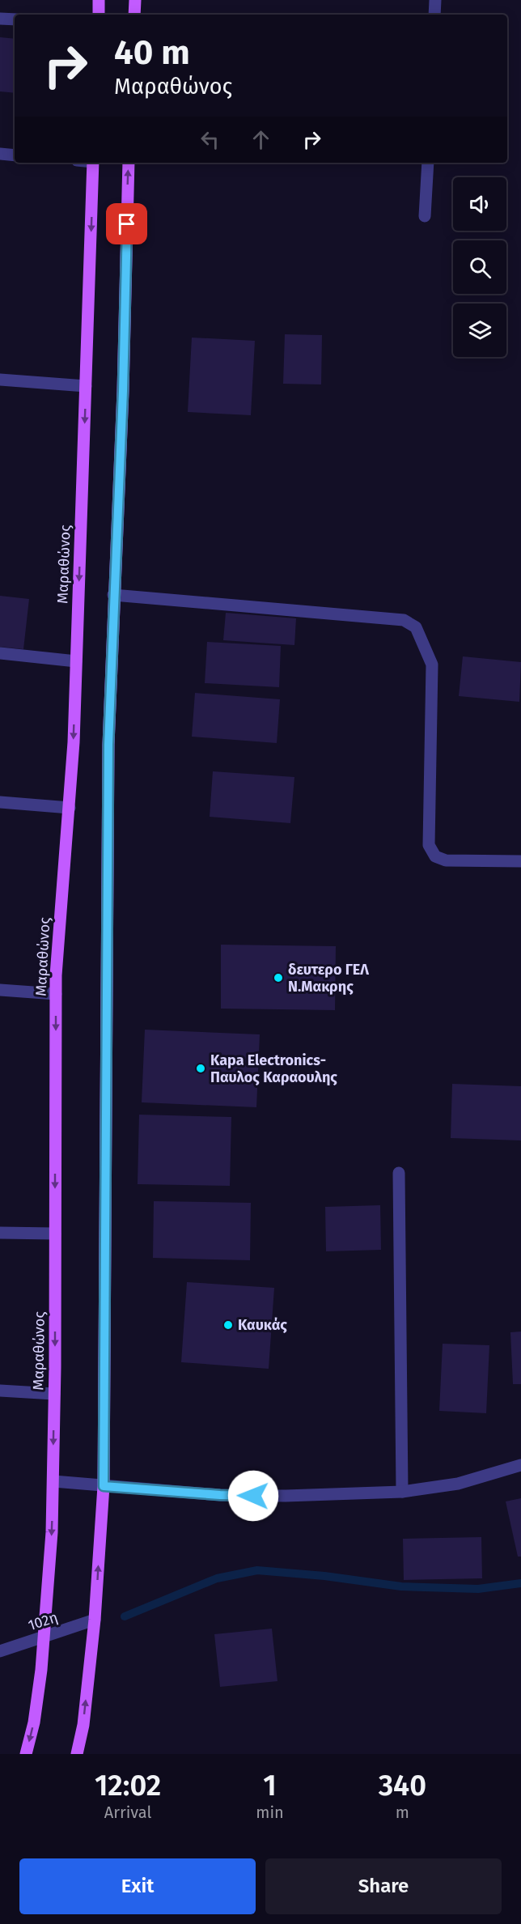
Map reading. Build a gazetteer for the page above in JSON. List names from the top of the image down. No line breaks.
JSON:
{"streets":{"main road":["Μαραθώνος"],"street":["102η"]},"crossings":[["Μαραθώνος","102η"]],"places":["δευτερο ΓΕΛ Ν.Μακρης","Kapa Electronics- Παυλος Καραουλης","Καυκάς"],"page":{"turn":["40 m","Μαραθώνος"],"eta":["12:02","Arrival","1","min","340","m"],"buttons":["Exit","Share"]}}
